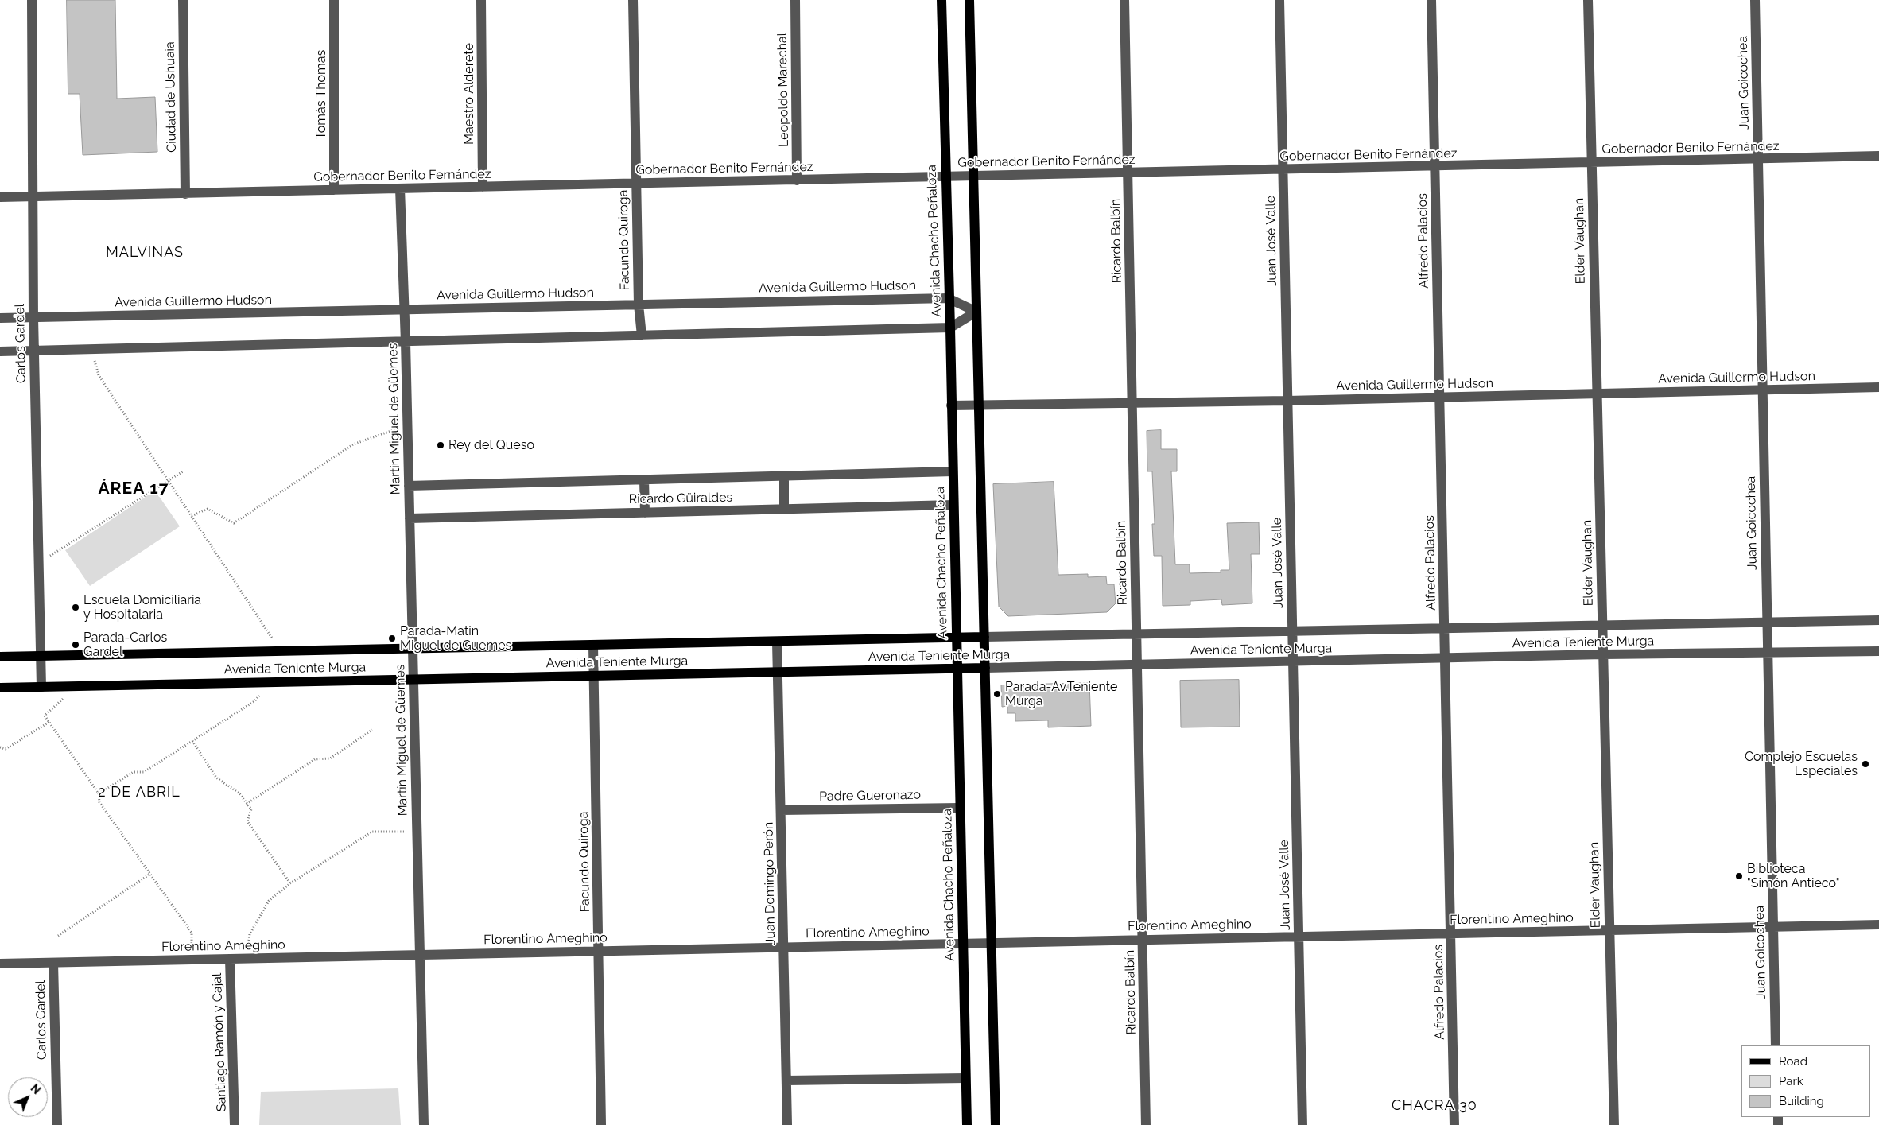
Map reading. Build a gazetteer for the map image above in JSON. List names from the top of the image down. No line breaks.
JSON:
{"streets":{"main road":["Avenida Chacho Peñaloza","Avenida Teniente Murga"],"street":["Juan Goicochea","Leopoldo Marechal","Maestro Alderete","Tomás Thomas","Ciudad de Ushuaia","Gobernador Benito Fernández","Facundo Quiroga","Ricardo Balbín","Juan José Valle","Alfredo Palacios","Elder Vaughan","Avenida Guillermo Hudson","Carlos Gardel","Martín Miguel de Güemes","Ricardo Güiraldes","Padre Gueronazo","Juan Domingo Perón","Florentino Ameghino","Santiago Ramón y Cajal"]},"crossings":[["Juan Goicochea","Gobernador Benito Fernández"],["Juan Goicochea","Avenida Guillermo Hudson"],["Juan Goicochea","Avenida Teniente Murga"],["Juan Goicochea","Florentino Ameghino"],["Leopoldo Marechal","Gobernador Benito Fernández"],["Maestro Alderete","Gobernador Benito Fernández"],["Tomás Thomas","Gobernador Benito Fernández"],["Ciudad de Ushuaia","Gobernador Benito Fernández"],["Gobernador Benito Fernández","Facundo Quiroga"],["Gobernador Benito Fernández","Avenida Chacho Peñaloza"],["Gobernador Benito Fernández","Ricardo Balbín"],["Gobernador Benito Fernández","Juan José Valle"],["Gobernador Benito Fernández","Alfredo Palacios"],["Gobernador Benito Fernández","Elder Vaughan"],["Gobernador Benito Fernández","Carlos Gardel"],["Gobernador Benito Fernández","Martín Miguel de Güemes"],["Facundo Quiroga","Avenida Guillermo Hudson"],["Facundo Quiroga","Avenida Teniente Murga"],["Facundo Quiroga","Florentino Ameghino"],["Avenida Chacho Peñaloza","Avenida Guillermo Hudson"],["Avenida Chacho Peñaloza","Ricardo Güiraldes"],["Avenida Chacho Peñaloza","Avenida Teniente Murga"],["Avenida Chacho Peñaloza","Padre Gueronazo"],["Avenida Chacho Peñaloza","Florentino Ameghino"],["Ricardo Balbín","Avenida Guillermo Hudson"],["Ricardo Balbín","Avenida Teniente Murga"],["Ricardo Balbín","Florentino Ameghino"],["Juan José Valle","Avenida Guillermo Hudson"],["Juan José Valle","Avenida Teniente Murga"],["Juan José Valle","Florentino Ameghino"],["Alfredo Palacios","Avenida Guillermo Hudson"],["Alfredo Palacios","Avenida Teniente Murga"],["Alfredo Palacios","Florentino Ameghino"],["Elder Vaughan","Avenida Guillermo Hudson"],["Elder Vaughan","Avenida Teniente Murga"],["Elder Vaughan","Florentino Ameghino"],["Avenida Guillermo Hudson","Carlos Gardel"],["Avenida Guillermo Hudson","Martín Miguel de Güemes"],["Carlos Gardel","Avenida Teniente Murga"],["Carlos Gardel","Florentino Ameghino"],["Martín Miguel de Güemes","Ricardo Güiraldes"],["Martín Miguel de Güemes","Avenida Teniente Murga"],["Martín Miguel de Güemes","Florentino Ameghino"],["Avenida Teniente Murga","Juan Domingo Perón"],["Padre Gueronazo","Juan Domingo Perón"],["Juan Domingo Perón","Florentino Ameghino"],["Florentino Ameghino","Santiago Ramón y Cajal"]],"districts":["MALVINAS","ÁREA 17","2 DE ABRIL","CHACRA 30"],"places":["Rey del Queso","Escuela Domiciliaria y Hospitalaria","Parada-Matin Miguel de Guemes","Parada-Carlos Gardel","Parada-Av.Teniente Murga","Complejo Escuelas Especiales","Biblioteca \"Simón Antieco\""],"legend":["Road","Park","Building"],"north":"top right"}
